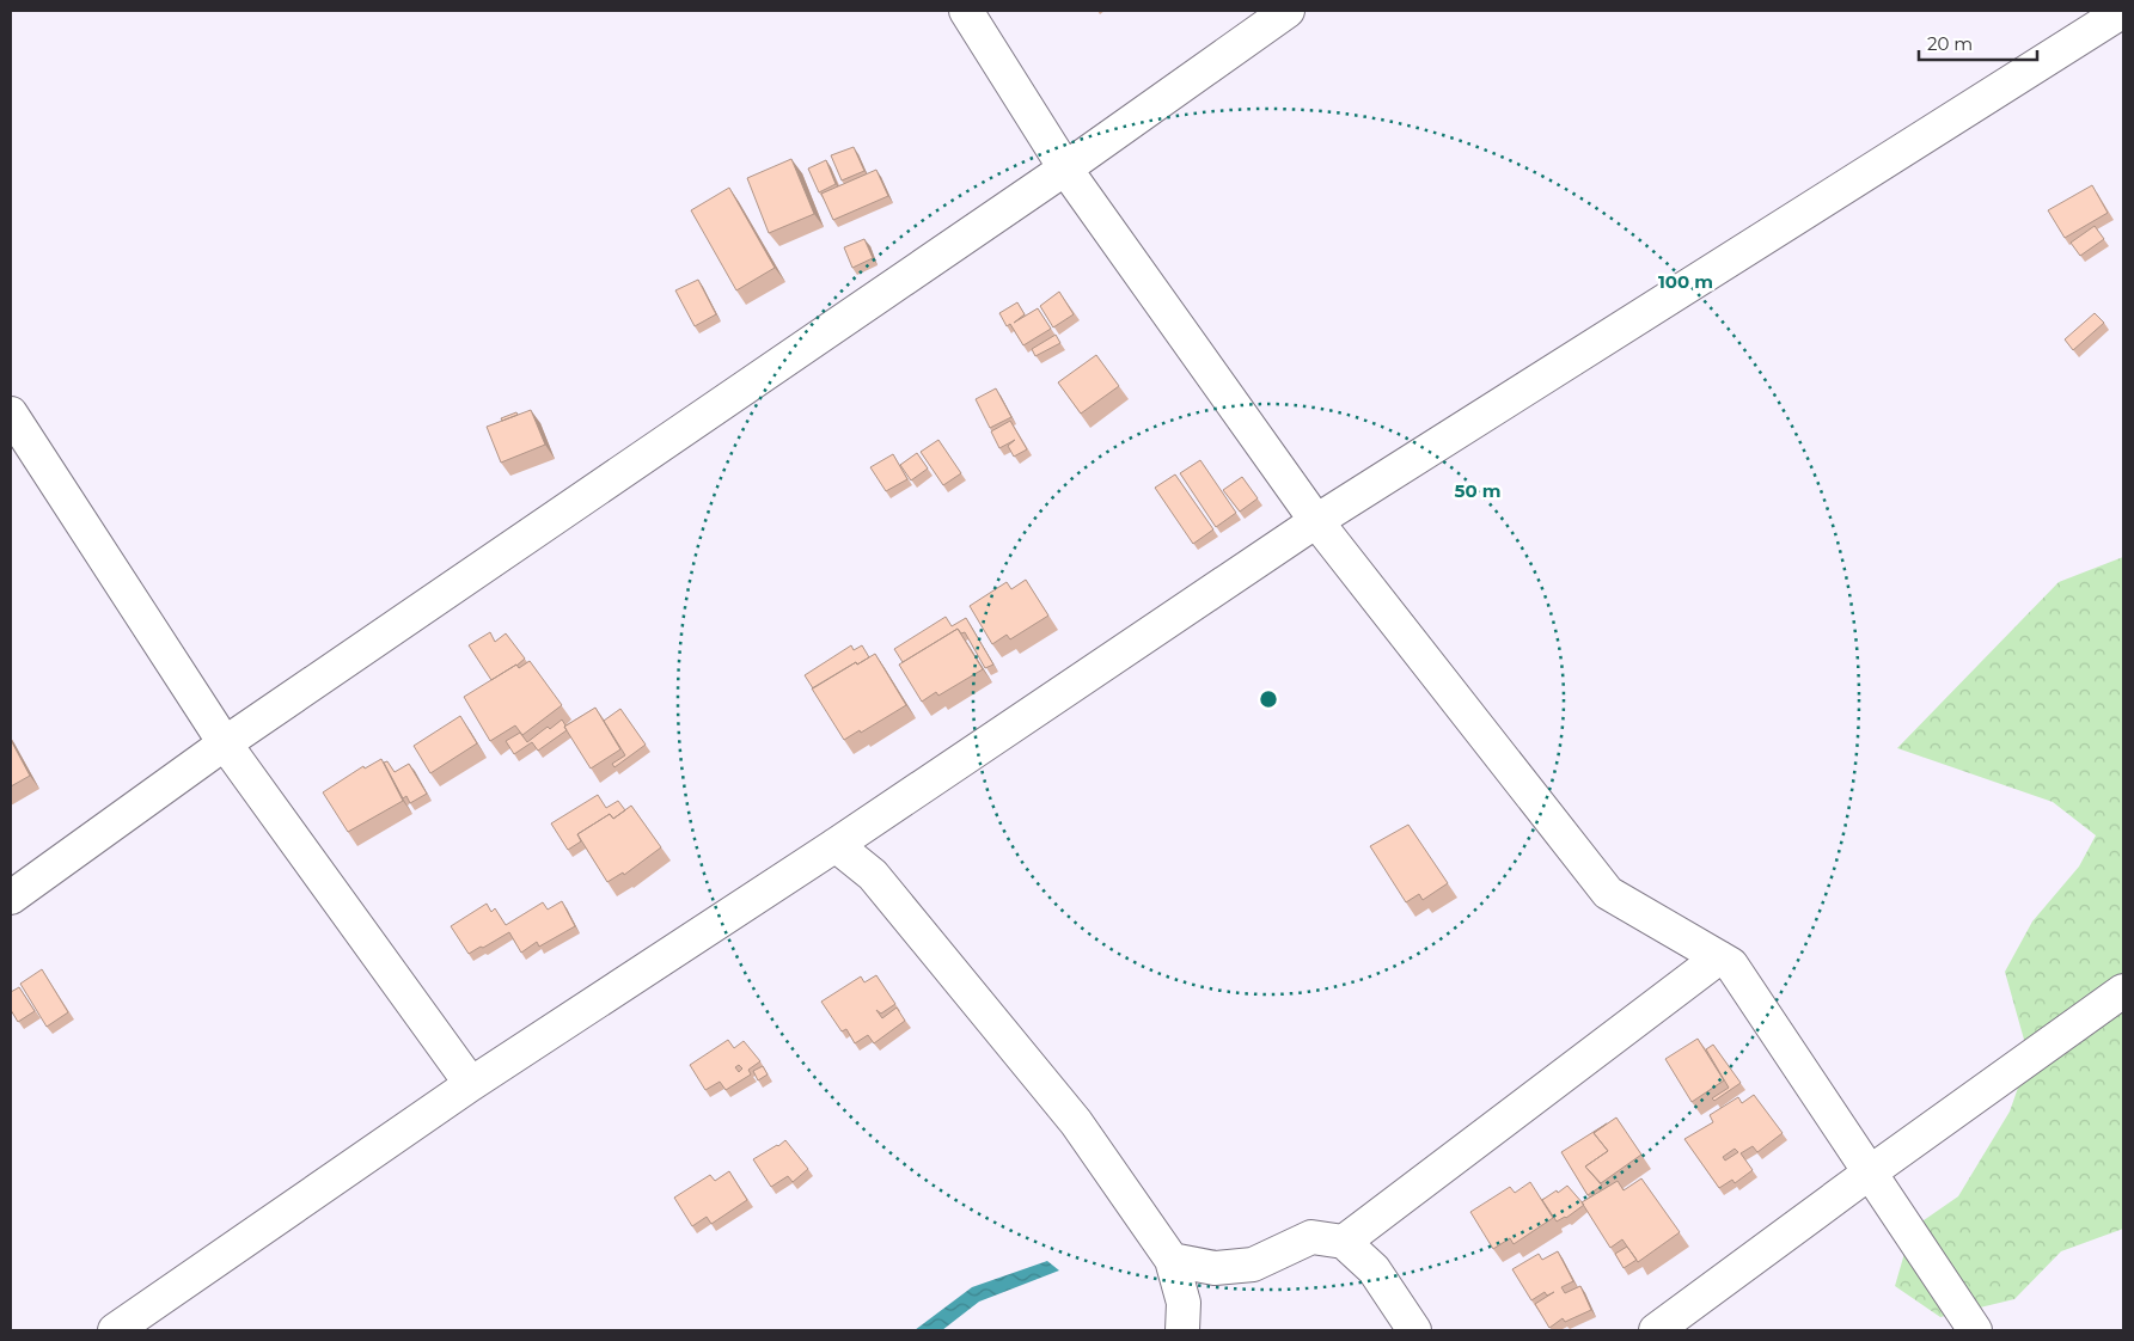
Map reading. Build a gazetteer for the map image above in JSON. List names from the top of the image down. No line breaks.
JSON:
{"scale_bar":"20 m","rings":["100 m","50 m"]}
